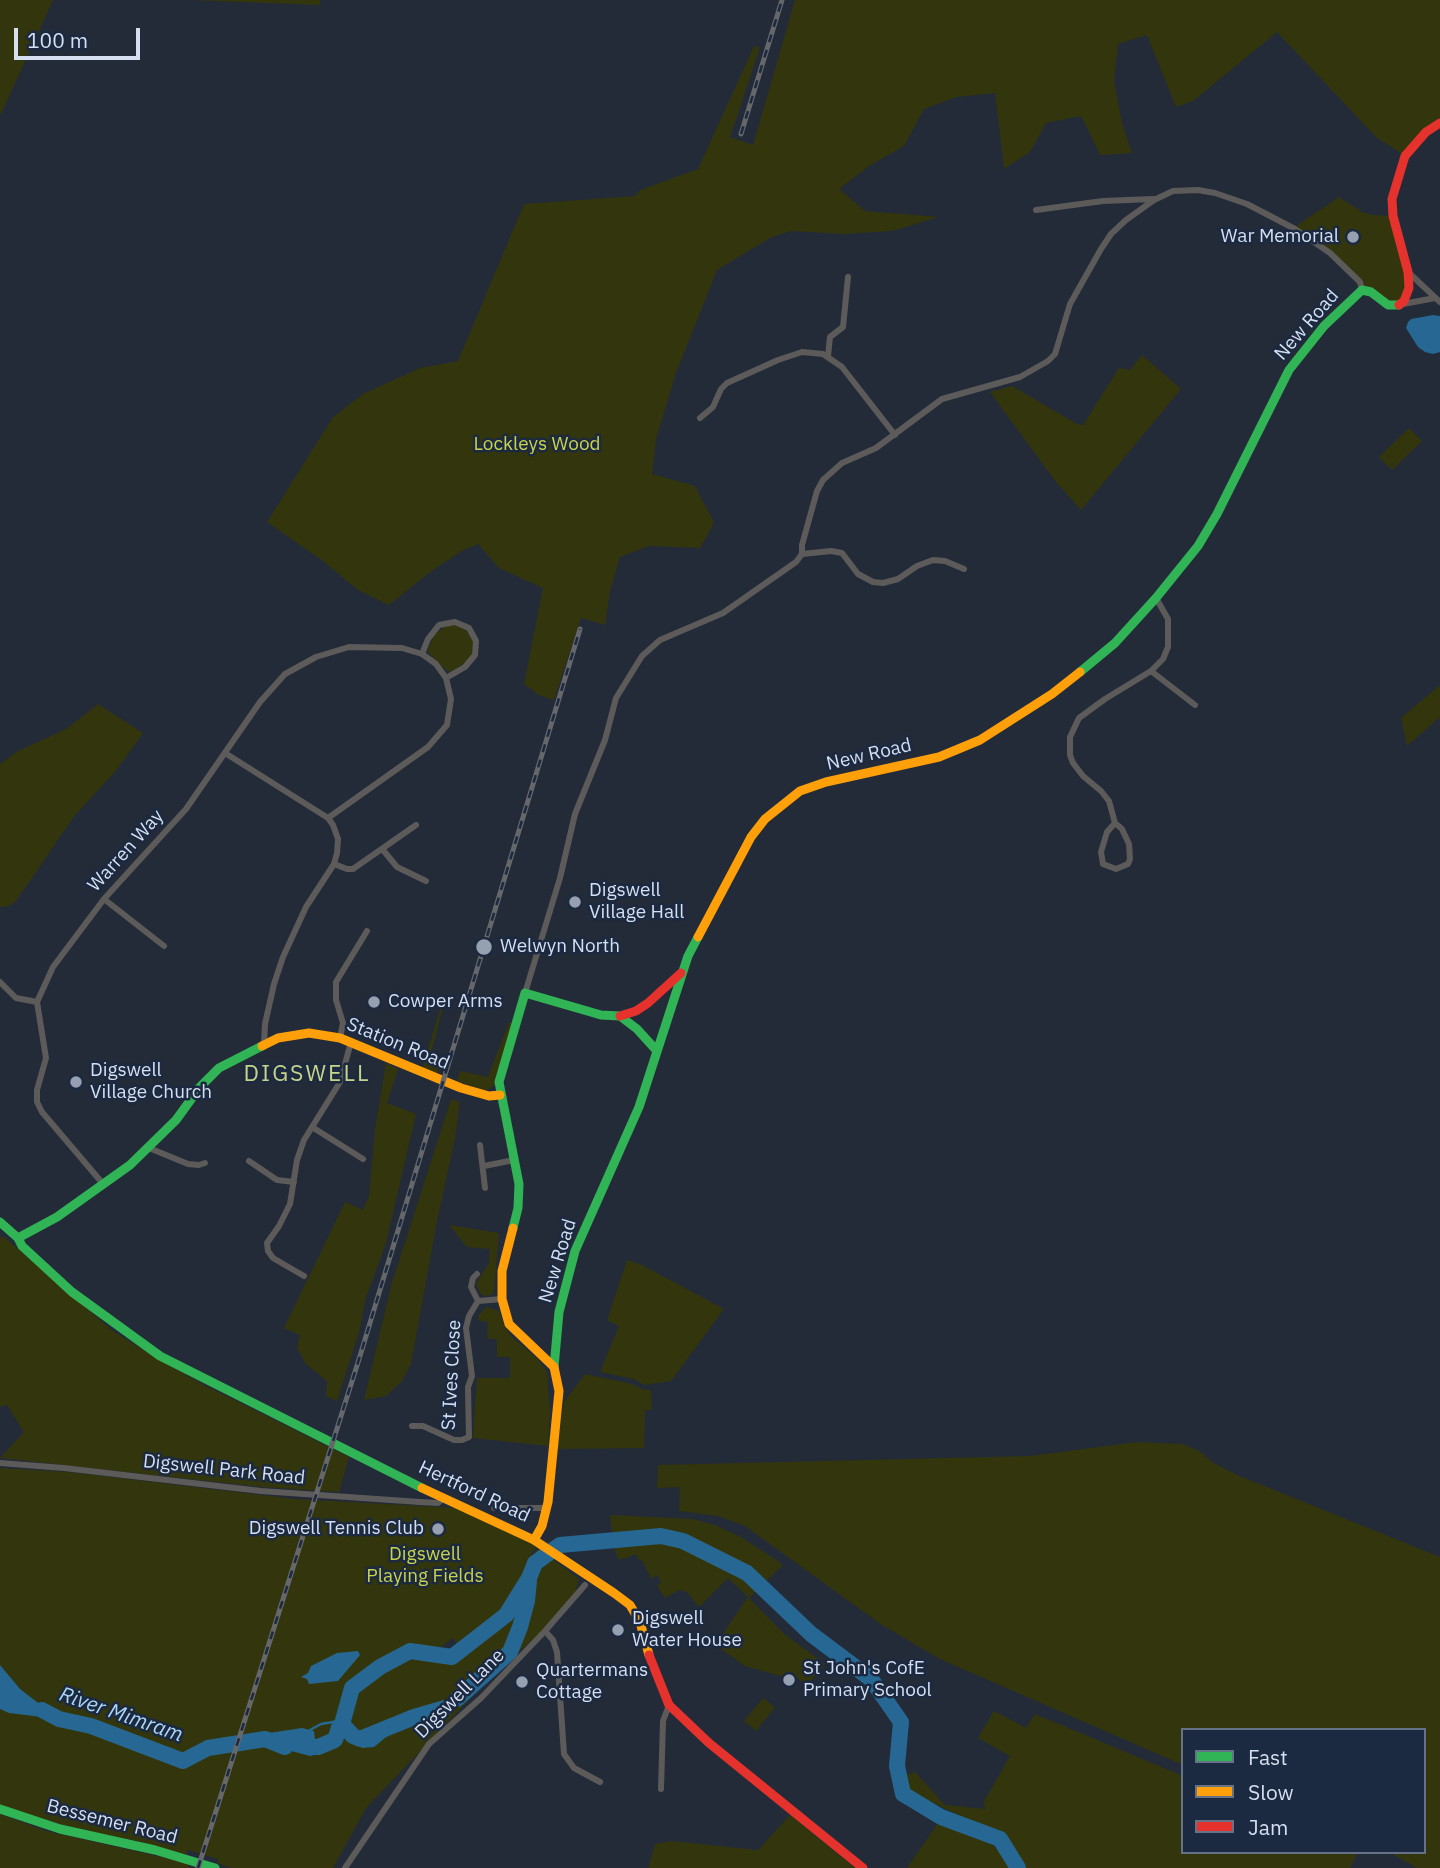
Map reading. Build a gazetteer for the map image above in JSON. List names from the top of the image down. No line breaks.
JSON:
{"streets":{"street":["New Road","Warren Way","Station Road","St Ives Close","Digswell Park Road","Hertford Road","Digswell Lane","Bessemer Road"]},"crossings":[["New Road","Hertford Road"],["Station Road","Hertford Road"],["Digswell Park Road","Hertford Road"]],"districts":["DIGSWELL"],"water":["River Mimram"],"parks":["Lockleys Wood","Digswell Playing Fields"],"places":["War Memorial","Digswell Village Hall","Welwyn North","Cowper Arms","Digswell Village Church","Digswell Tennis Club","Digswell Water House","St John's CofE Primary School","Quartermans Cottage"],"legend":["Fast","Slow","Jam"],"scale_bar":"100 m"}
